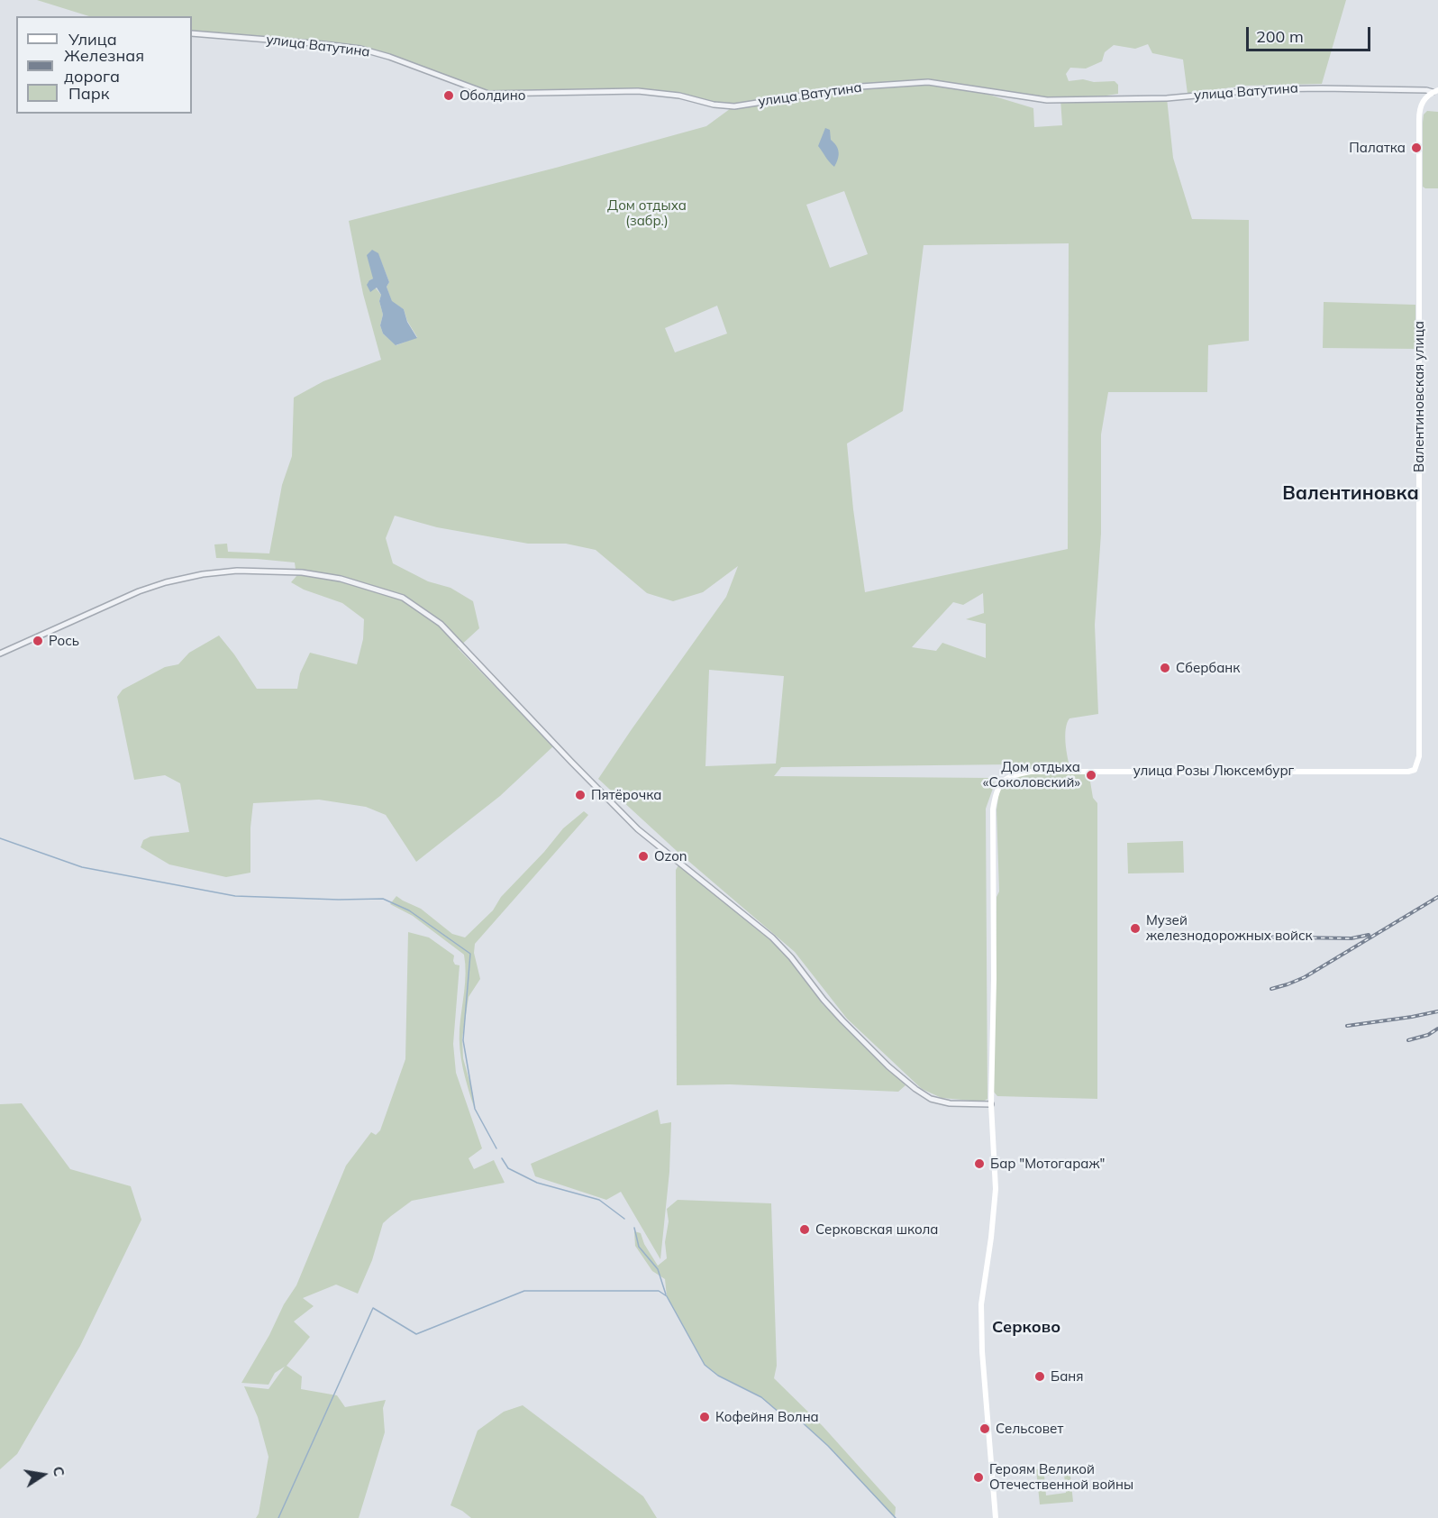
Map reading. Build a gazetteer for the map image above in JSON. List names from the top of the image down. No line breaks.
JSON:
{"streets":{"main road":["Валентиновская улица","улица Розы Люксембург"],"street":["улица Ватутина"]},"crossings":[["улица Ватутина","Валентиновская улица"],["Валентиновская улица","улица Розы Люксембург"]],"districts":["Валентиновка","Серково"],"parks":["Дом отдыха (забр.)"],"places":["Оболдино","Палатка","Рось","Сбербанк","Дом отдыха «Соколовский»","Пятёрочка","Ozon","Музей железнодорожных войск","Бар \"Мотогараж\"","Серковская школа","Баня","Кофейня Волна","Сельсовет","Героям Великой Отечественной войны"],"legend":["Улица","Железная дорога","Парк"],"scale_bar":"200 m","north":"right"}
